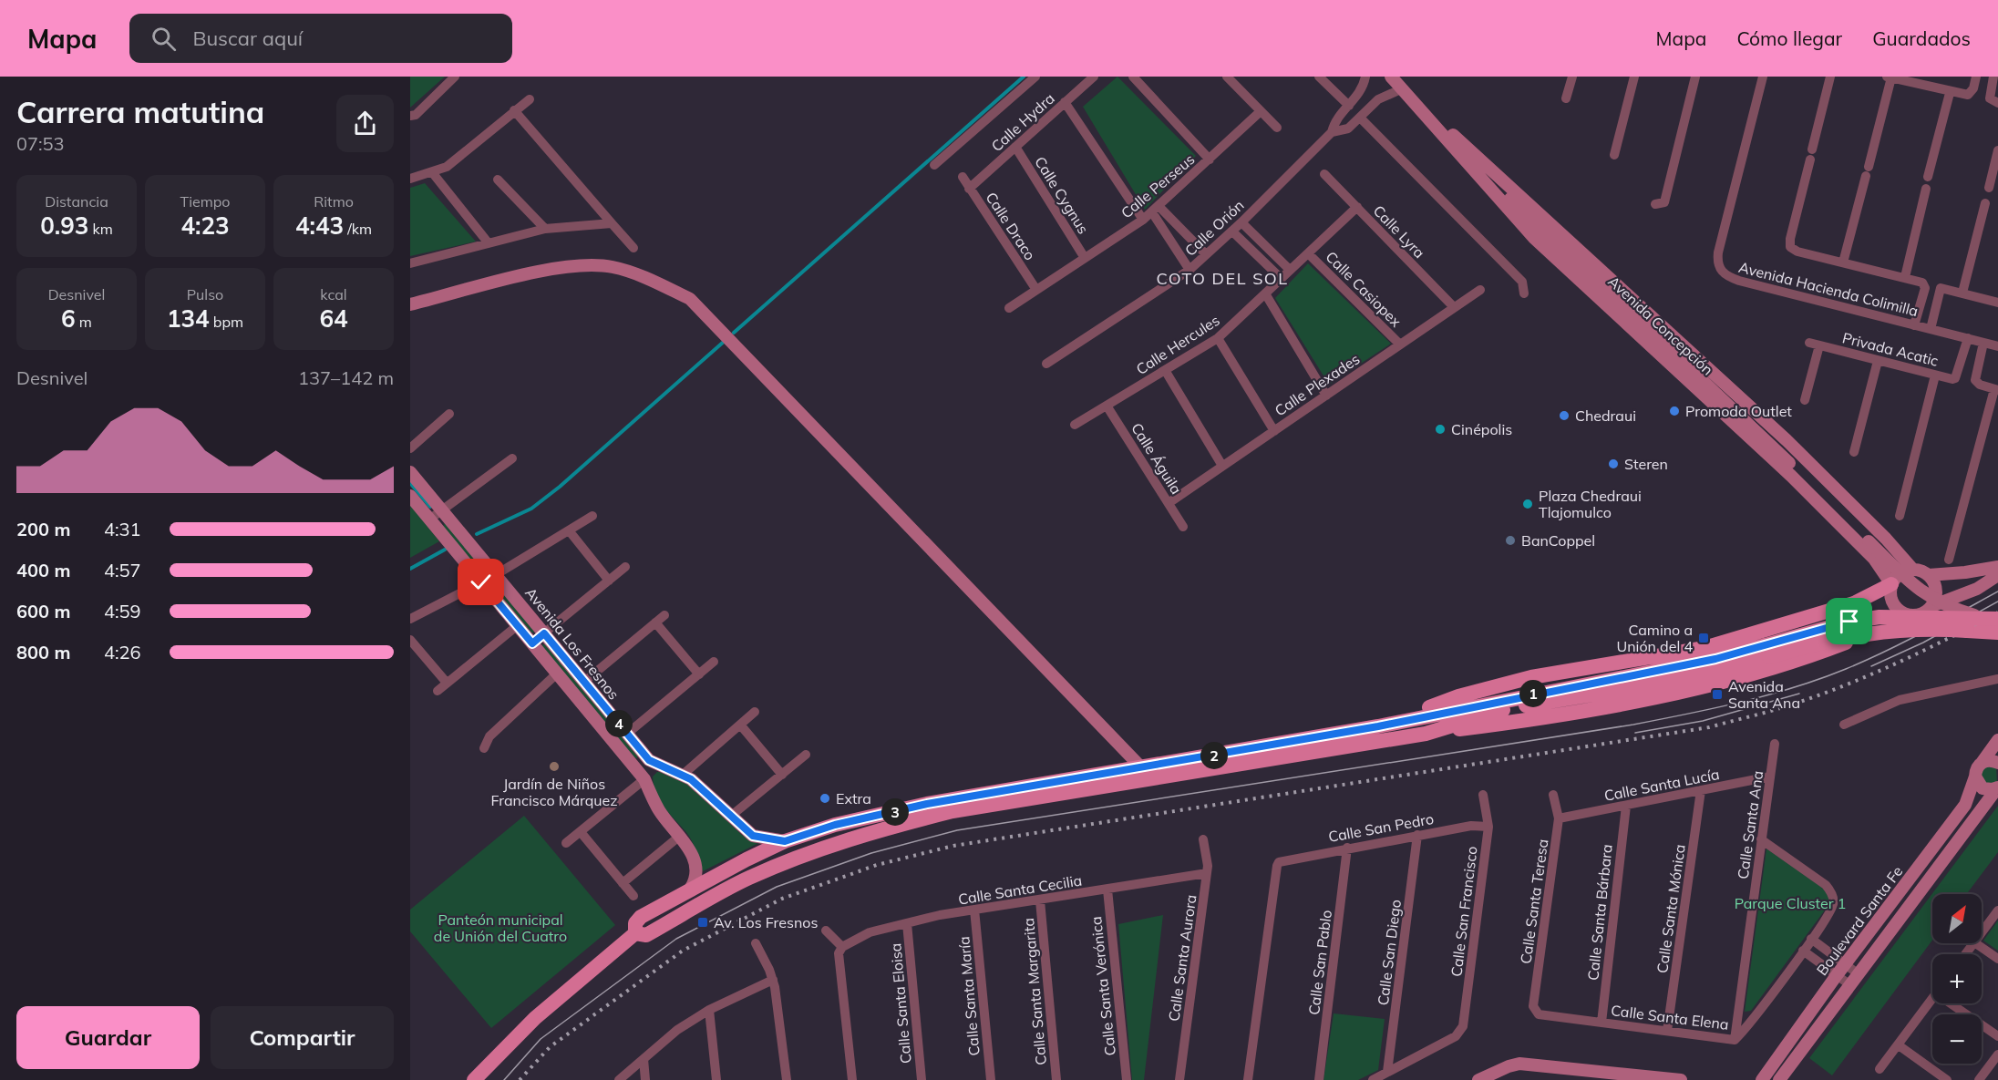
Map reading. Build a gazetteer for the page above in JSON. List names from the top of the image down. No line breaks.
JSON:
{"streets":{"main road":["Avenida Concepción","Avenida Los Fresnos","Boulevard Santa Fe"],"street":["Calle Hydra","Calle Perseus","Calle Cygnus","Calle Draco","Calle Orión","Calle Lyra","Calle Casiopex","Avenida Hacienda Colimilla","Calle Hercules","Privada Acatic","Calle Plexades","Calle Águila","Calle Santa Lucía","Calle Santa Ana","Calle San Pedro","Calle Santa Cecilia","Calle Santa Teresa","Calle Santa Mónica","Calle San Francisco","Calle Santa Bárbara","Calle San Diego","Calle Santa Aurora","Calle San Pablo","Calle Santa Verónica","Calle Santa Margarita","Calle Santa María","Calle Santa Eloisa","Calle Santa Elena"]},"crossings":[["Calle Hydra","Calle Cygnus"],["Calle Hydra","Calle Draco"],["Calle Perseus","Calle Cygnus"],["Calle Perseus","Calle Draco"],["Calle Orión","Avenida Concepción"],["Calle Lyra","Calle Hercules"],["Calle Lyra","Calle Plexades"],["Calle Casiopex","Calle Hercules"],["Calle Casiopex","Calle Plexades"],["Avenida Hacienda Colimilla","Privada Acatic"],["Calle Hercules","Calle Águila"],["Calle Plexades","Calle Águila"],["Calle Santa Lucía","Calle Santa Ana"],["Calle Santa Lucía","Calle Santa Teresa"],["Calle Santa Lucía","Calle Santa Mónica"],["Calle Santa Lucía","Calle Santa Bárbara"],["Calle Santa Ana","Calle Santa Elena"],["Calle San Pedro","Calle San Francisco"],["Calle San Pedro","Calle San Diego"],["Calle San Pedro","Calle San Pablo"],["Calle Santa Cecilia","Calle Santa Aurora"],["Calle Santa Cecilia","Calle Santa Verónica"],["Calle Santa Cecilia","Calle Santa Margarita"],["Calle Santa Cecilia","Calle Santa María"],["Calle Santa Cecilia","Calle Santa Eloisa"],["Calle Santa Teresa","Calle Santa Elena"],["Calle Santa Mónica","Calle Santa Elena"],["Calle San Francisco","Calle San Diego"],["Calle Santa Bárbara","Calle Santa Elena"]],"districts":["COTO DEL SOL"],"parks":["Parque Cluster 1","Panteón municipal de Unión del Cuatro"],"places":{"other":["Promoda Outlet","Chedraui","Cinépolis","Steren","Plaza Chedraui Tlajomulco","BanCoppel","Jardín de Niños Francisco Márquez","Extra"],"transit":["Camino a Unión del 4","Avenida Santa Ana","Av. Los Fresnos"]},"north":"top right","page":{"header":"Mapa","search":"Buscar aquí","nav":["Mapa","Cómo llegar","Guardados"],"heading":["Carrera matutina","07:53"],"stats":[["Distancia","0.93 km"],["Tiempo","4:23"],["Ritmo","4:43 /km"],["Desnivel","6 m"],["Pulso","134 bpm"],["kcal","64"]],"chart":["Desnivel","137–142 m"],"list":[{"name":"200 m","note":"4:31"},{"name":"400 m","note":"4:57"},{"name":"600 m","note":"4:59"},{"name":"800 m","note":"4:26"}],"pins":["1","4","2","3"],"map_buttons":["+","−"],"buttons":["Guardar","Compartir"]}}
